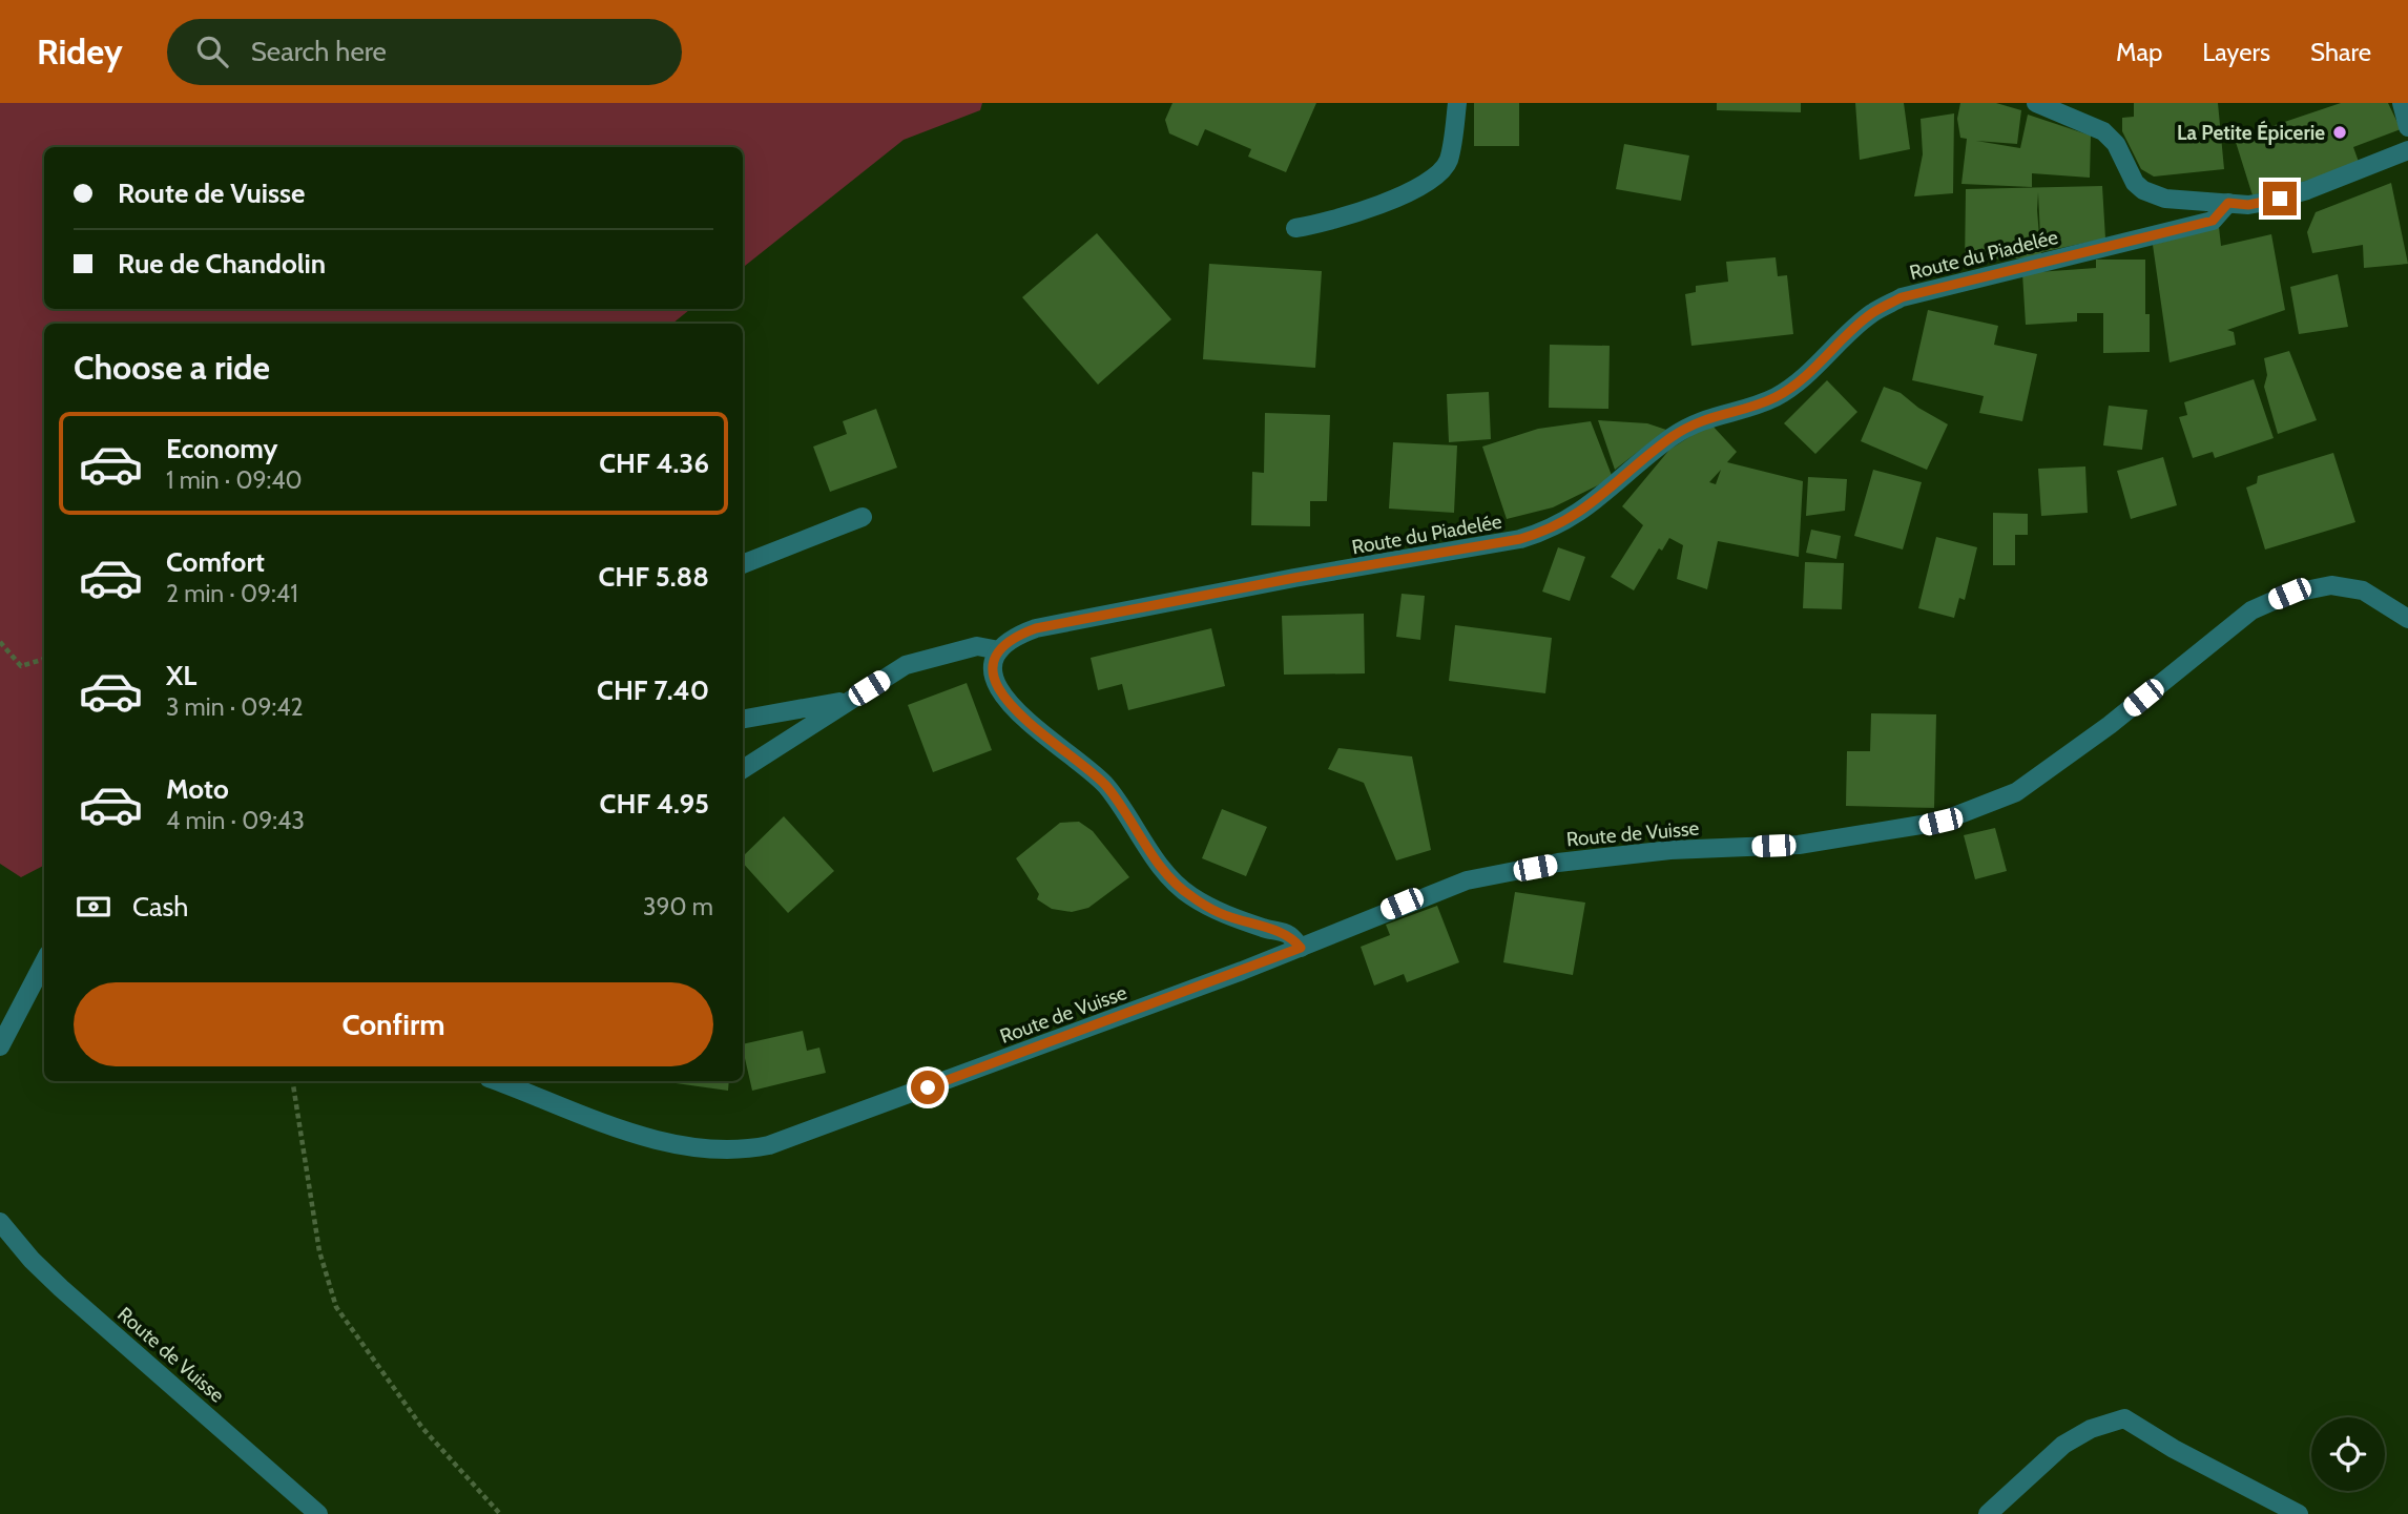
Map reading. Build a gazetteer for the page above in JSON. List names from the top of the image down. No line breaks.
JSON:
{"streets":{"street":["Route du Piadelée","Route de Vuisse"]},"places":["La Petite Épicerie"],"page":{"header":"Ridey","search":"Search here","nav":["Map","Layers","Share"],"banner":["Route de Vuisse","Rue de Chandolin"],"heading":"Choose a ride","list":[{"name":"Economy","note":"1 min · 09:40","value":"CHF 4.36"},{"name":"Comfort","note":"2 min · 09:41","value":"CHF 5.88"},{"name":"XL","note":"3 min · 09:42","value":"CHF 7.40"},{"name":"Moto","note":"4 min · 09:43","value":"CHF 4.95"}],"pay":["Cash","390 m"],"buttons":"Confirm"}}
